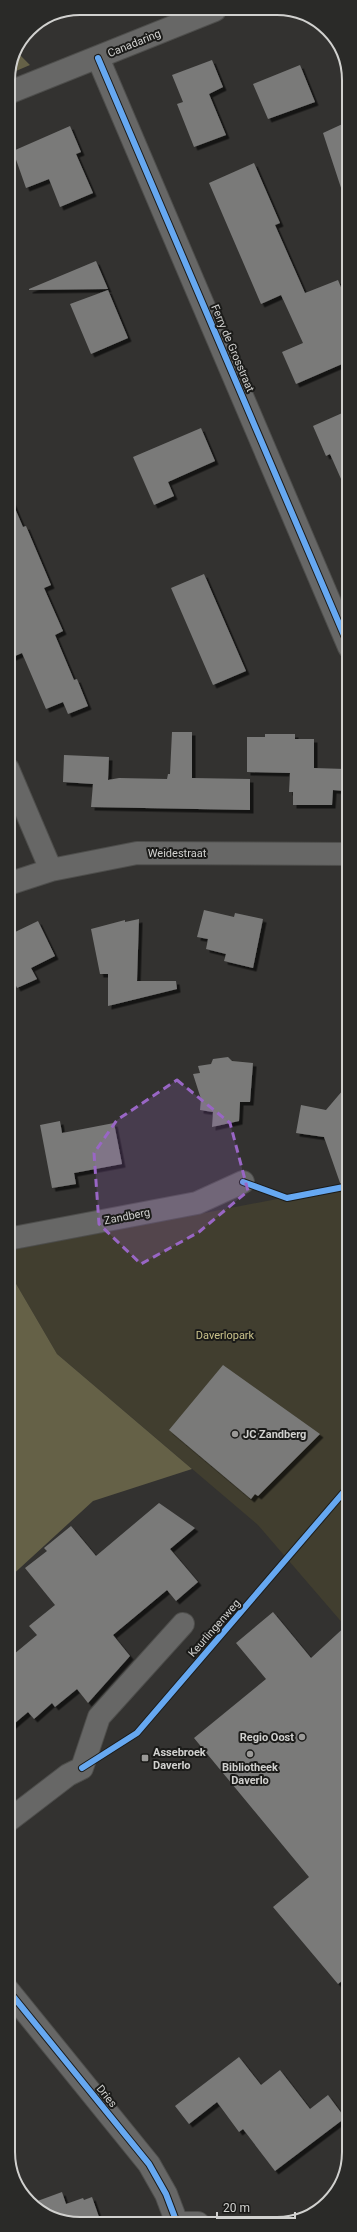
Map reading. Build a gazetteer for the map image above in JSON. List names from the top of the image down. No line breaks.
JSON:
{"streets":{"street":["Canadaring","Ferry de Grosstraat","Weidestraat","Zandberg","Dries"],"cycle path":["Keurlingenweg"]},"crossings":[["Canadaring","Ferry de Grosstraat"]],"parks":["Daverlopark"],"places":{"other":["JC Zandberg","Regio Oost","Bibliotheek Daverlo"],"transit":["Assebroek Daverlo"]},"scale_bar":"20 m"}
